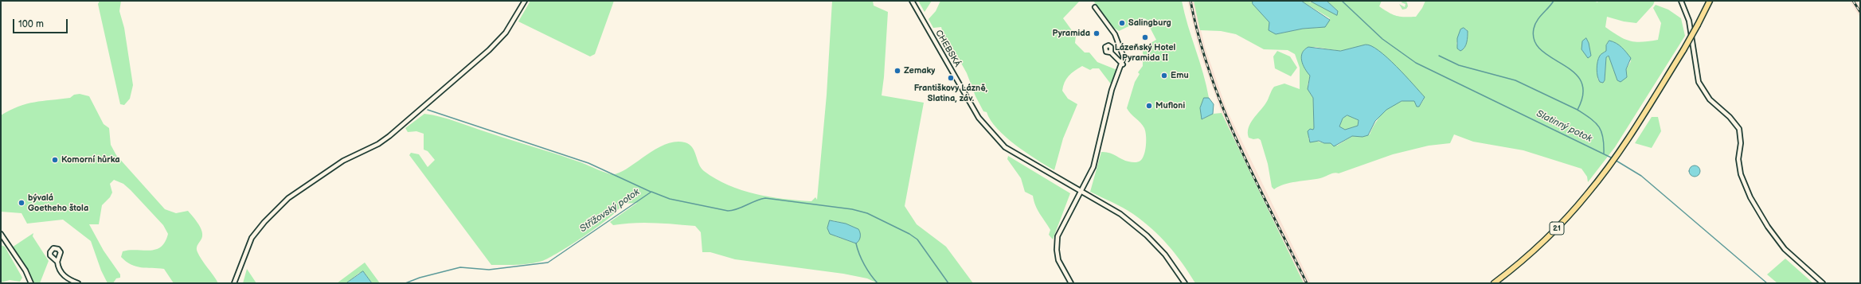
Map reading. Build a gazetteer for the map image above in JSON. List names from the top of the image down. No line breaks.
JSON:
{"streets":{"main road":["21"],"street":["CHEBSKÁ"]},"water":["Slatinný potok","Střížovský potok"],"places":["Salingburg","Pyramida","Lázeňský Hotel Pyramida II","Zemaky","Emu","Františkovy Lázně, Slatina, záv.","Mufloni","Komorní hůrka","bývalá Goetheho štola"],"scale_bar":"100 m"}
